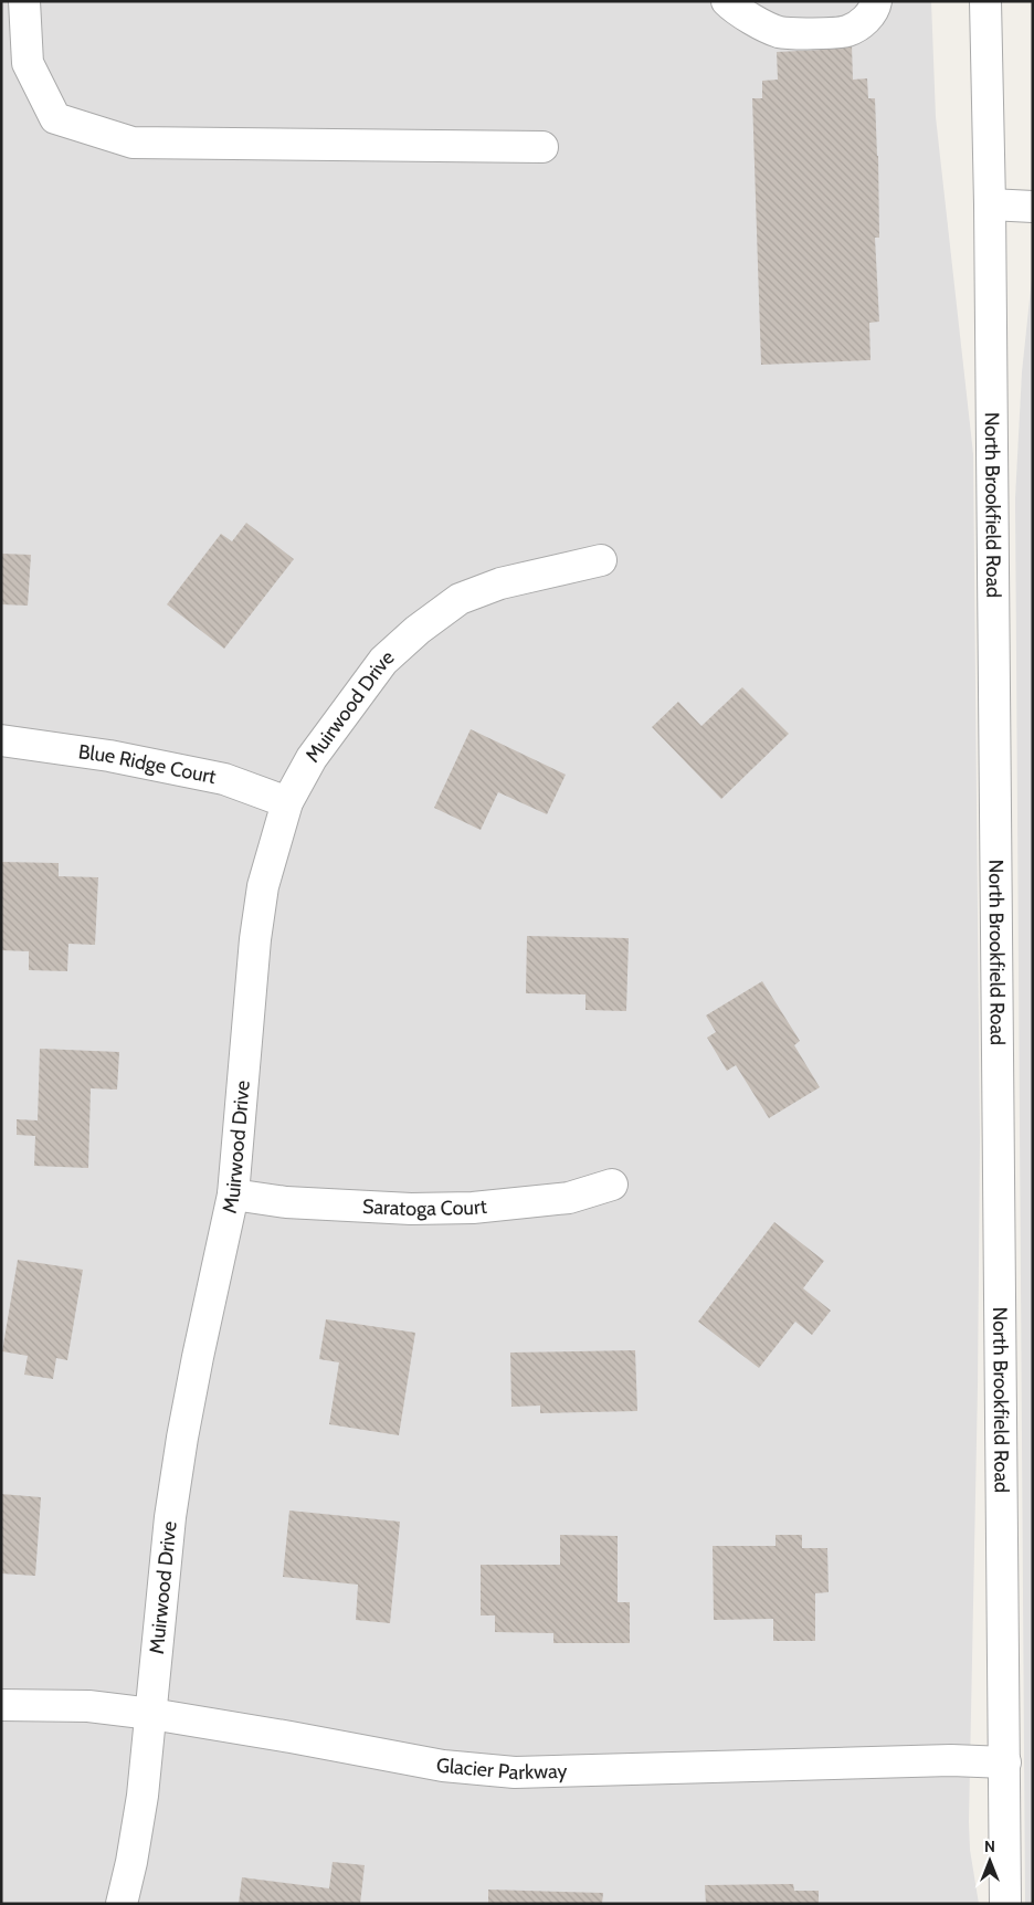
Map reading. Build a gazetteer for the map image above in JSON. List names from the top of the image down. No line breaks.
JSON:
{"streets":{"street":["North Brookfield Road","Muirwood Drive","Blue Ridge Court","Saratoga Court","Glacier Parkway"]},"crossings":[["North Brookfield Road","Glacier Parkway"],["Muirwood Drive","Blue Ridge Court"],["Muirwood Drive","Saratoga Court"],["Muirwood Drive","Glacier Parkway"]],"north":"top"}
